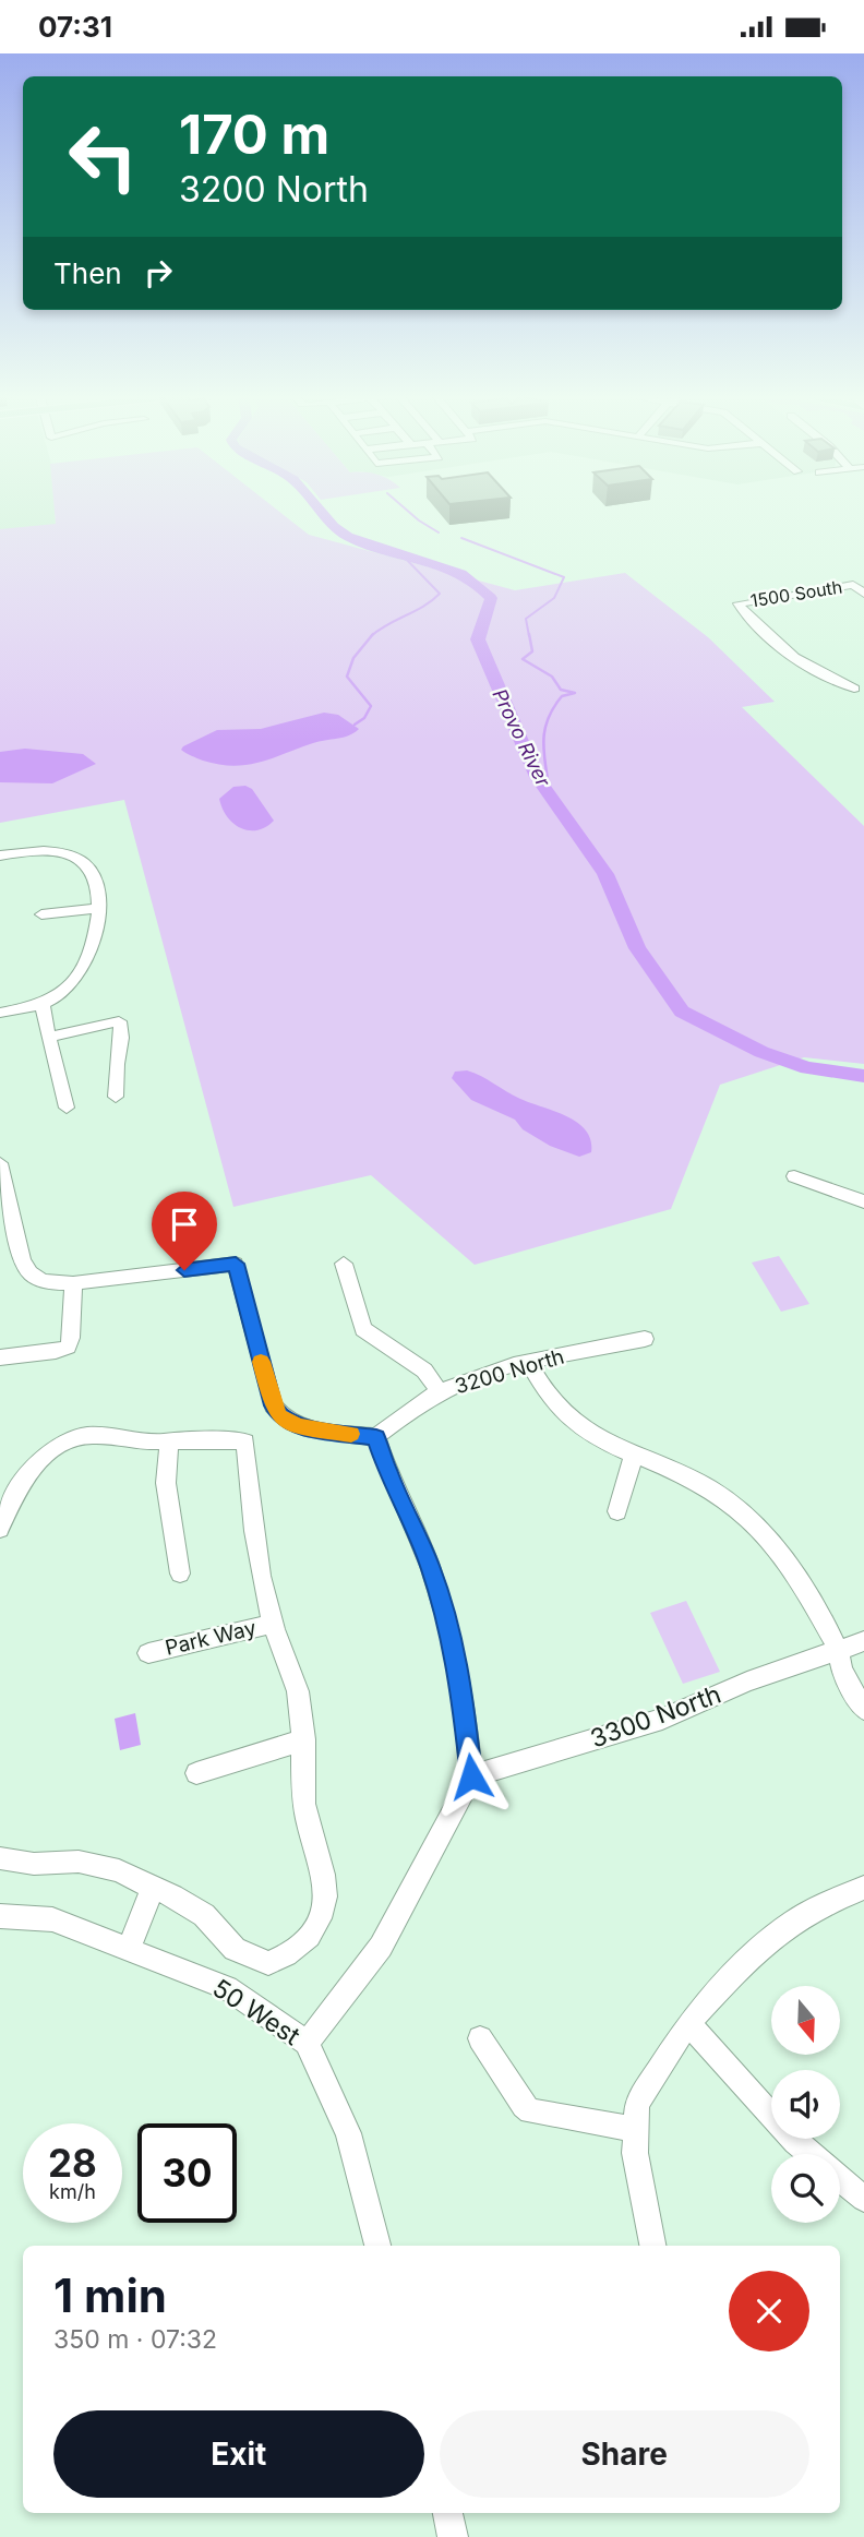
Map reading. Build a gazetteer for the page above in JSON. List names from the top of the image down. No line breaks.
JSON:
{"streets":{"street":["1500 South","3200 North","Park Way","3300 North","50 West"]},"water":["Provo River"],"north":"bottom","page":{"status":"07:31","turn":["170 m","3200 North"],"then":"Then","speed":"28 km/h","limit":"30","heading":["1 min","350 m · 07:32"],"buttons":["Exit","Share"]}}
